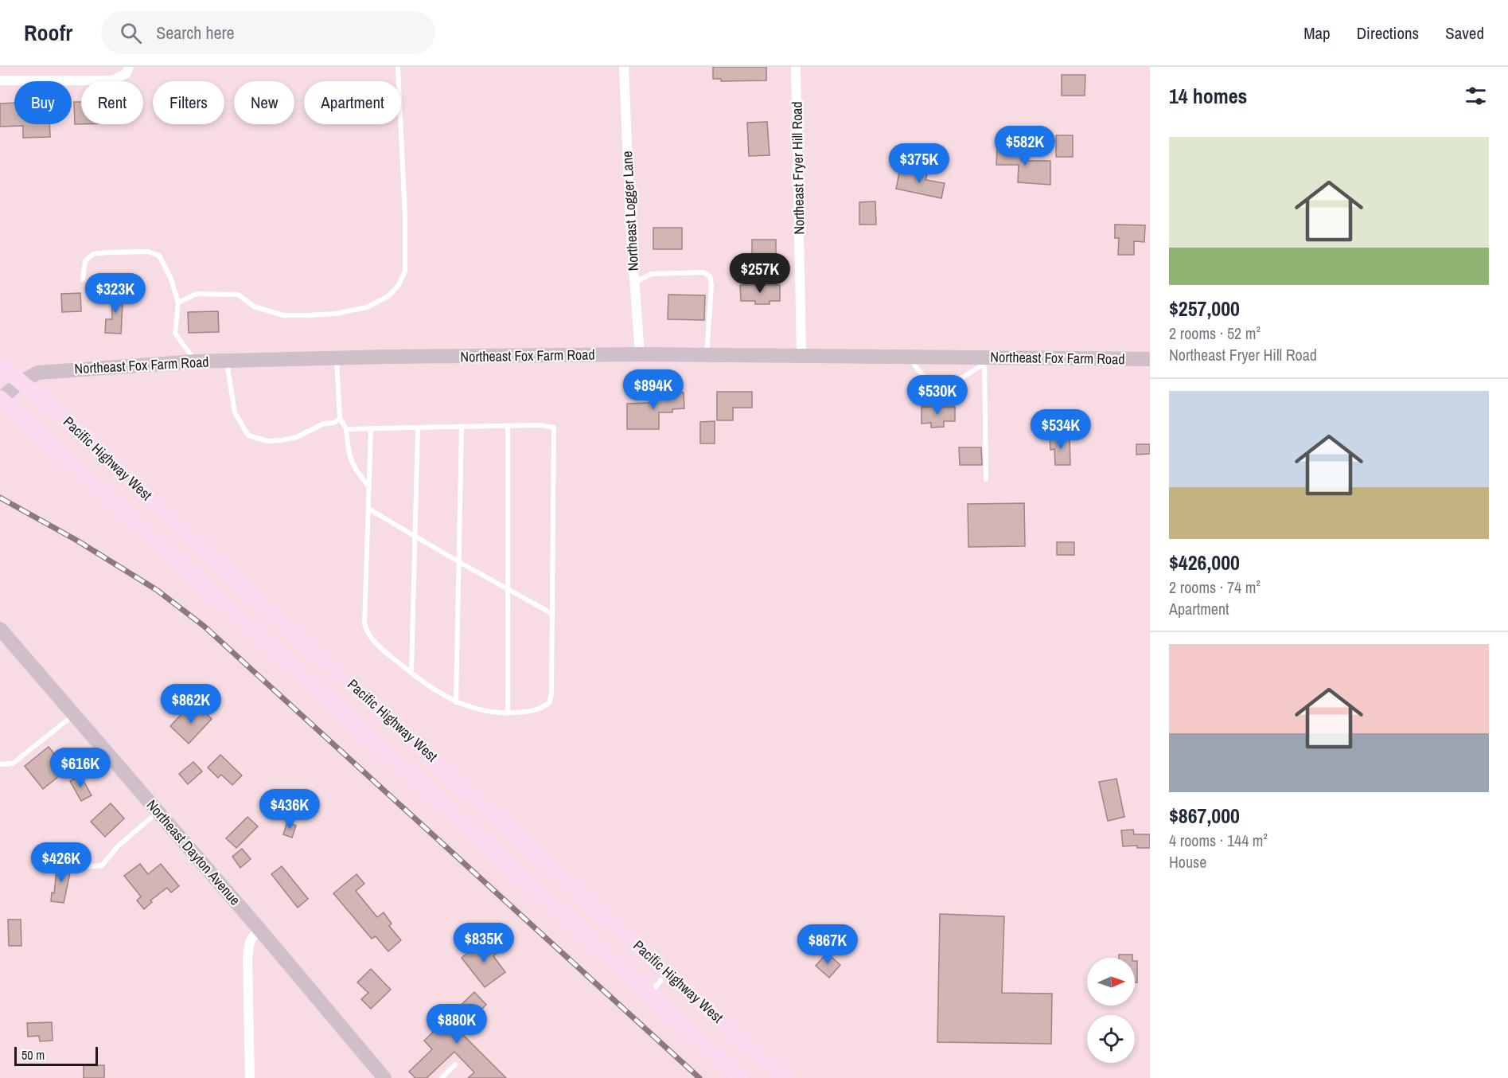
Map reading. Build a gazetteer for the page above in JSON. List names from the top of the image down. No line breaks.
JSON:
{"streets":{"main road":["Pacific Highway West"],"street":["Northeast Fryer Hill Road","Northeast Logger Lane","Northeast Fox Farm Road","Northeast Dayton Avenue"]},"crossings":[["Northeast Fryer Hill Road","Northeast Fox Farm Road"],["Northeast Logger Lane","Northeast Fox Farm Road"],["Northeast Fox Farm Road","Pacific Highway West"]],"scale_bar":"50 m","north":"right","page":{"header":"Roofr","search":"Search here","nav":["Map","Directions","Saved"],"heading":"14 homes","chip":["Buy","Rent","Filters","New","Apartment"],"list":[{"name":"$257,000","note":"2 rooms · 52 m² · Northeast Fryer Hill Road"},{"name":"$426,000","note":"2 rooms · 74 m² · Apartment"},{"name":"$867,000","note":"4 rooms · 144 m² · House"}],"price":["$582K","$375K","$257K","$323K","$894K","$530K","$534K","$862K","$616K","$436K","$426K","$835K","$867K","$880K"],"scale":"50 m"}}
